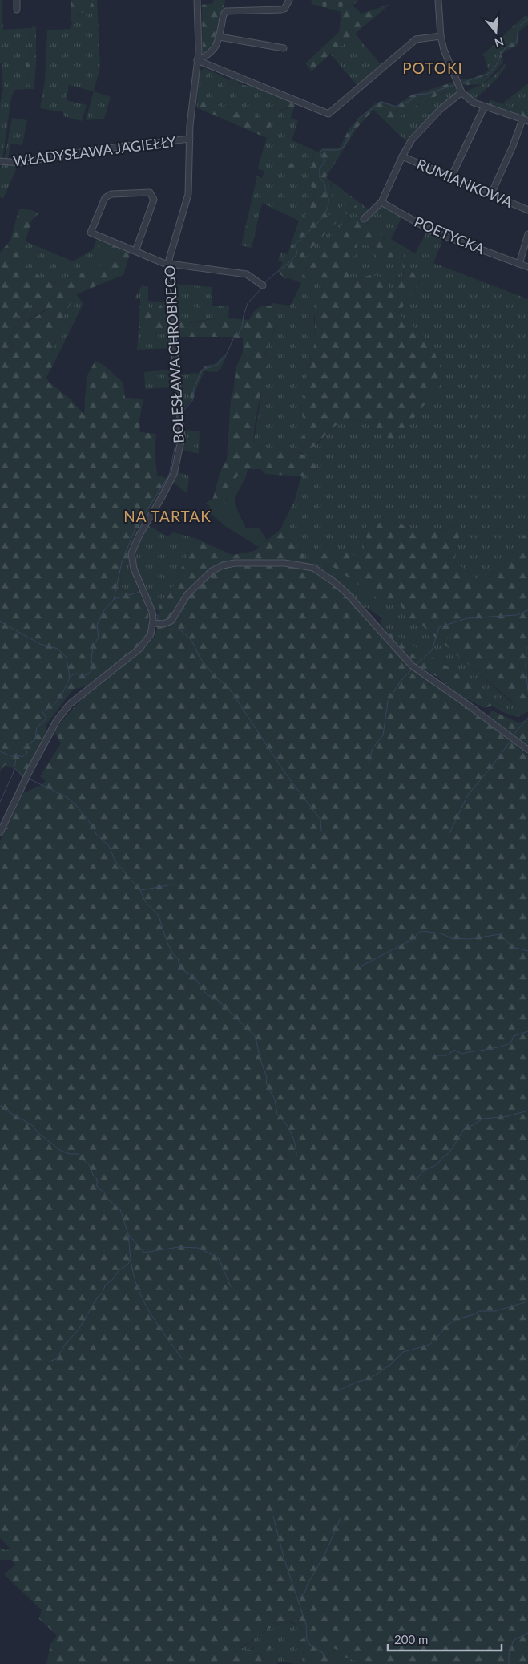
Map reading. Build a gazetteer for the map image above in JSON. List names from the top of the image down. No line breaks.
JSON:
{"streets":{"street":["WŁADYSŁAWA JAGIEŁŁY","RUMIANKOWA","POETYCKA","BOLESŁAWA CHROBREGO"]},"crossings":[["WŁADYSŁAWA JAGIEŁŁY","BOLESŁAWA CHROBREGO"]],"districts":["POTOKI","NA TARTAK"],"scale_bar":"200 m","north":"bottom"}
